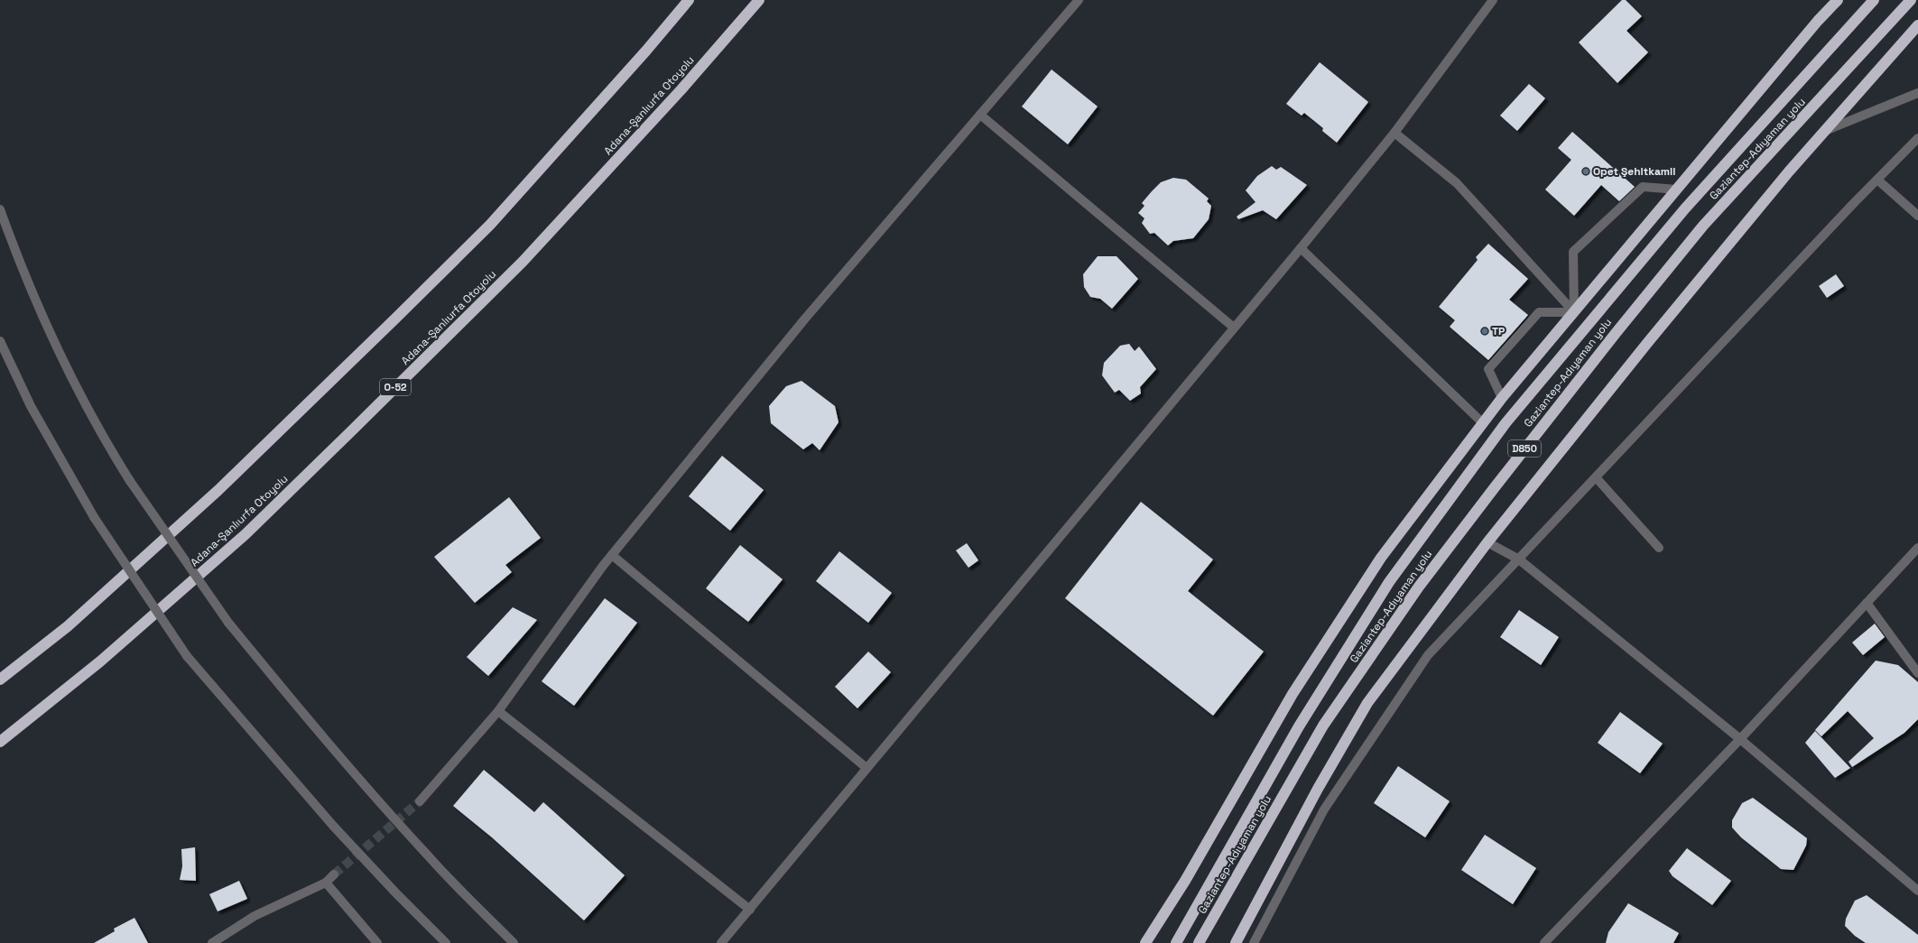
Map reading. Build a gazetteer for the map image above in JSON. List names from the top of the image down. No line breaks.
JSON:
{"streets":{"highway":["Adana-Şanlıurfa Otoyolu","Gaziantep-Adıyaman yolu","O-52","D850"]},"places":["Opet Şehitkamil","TP"]}
